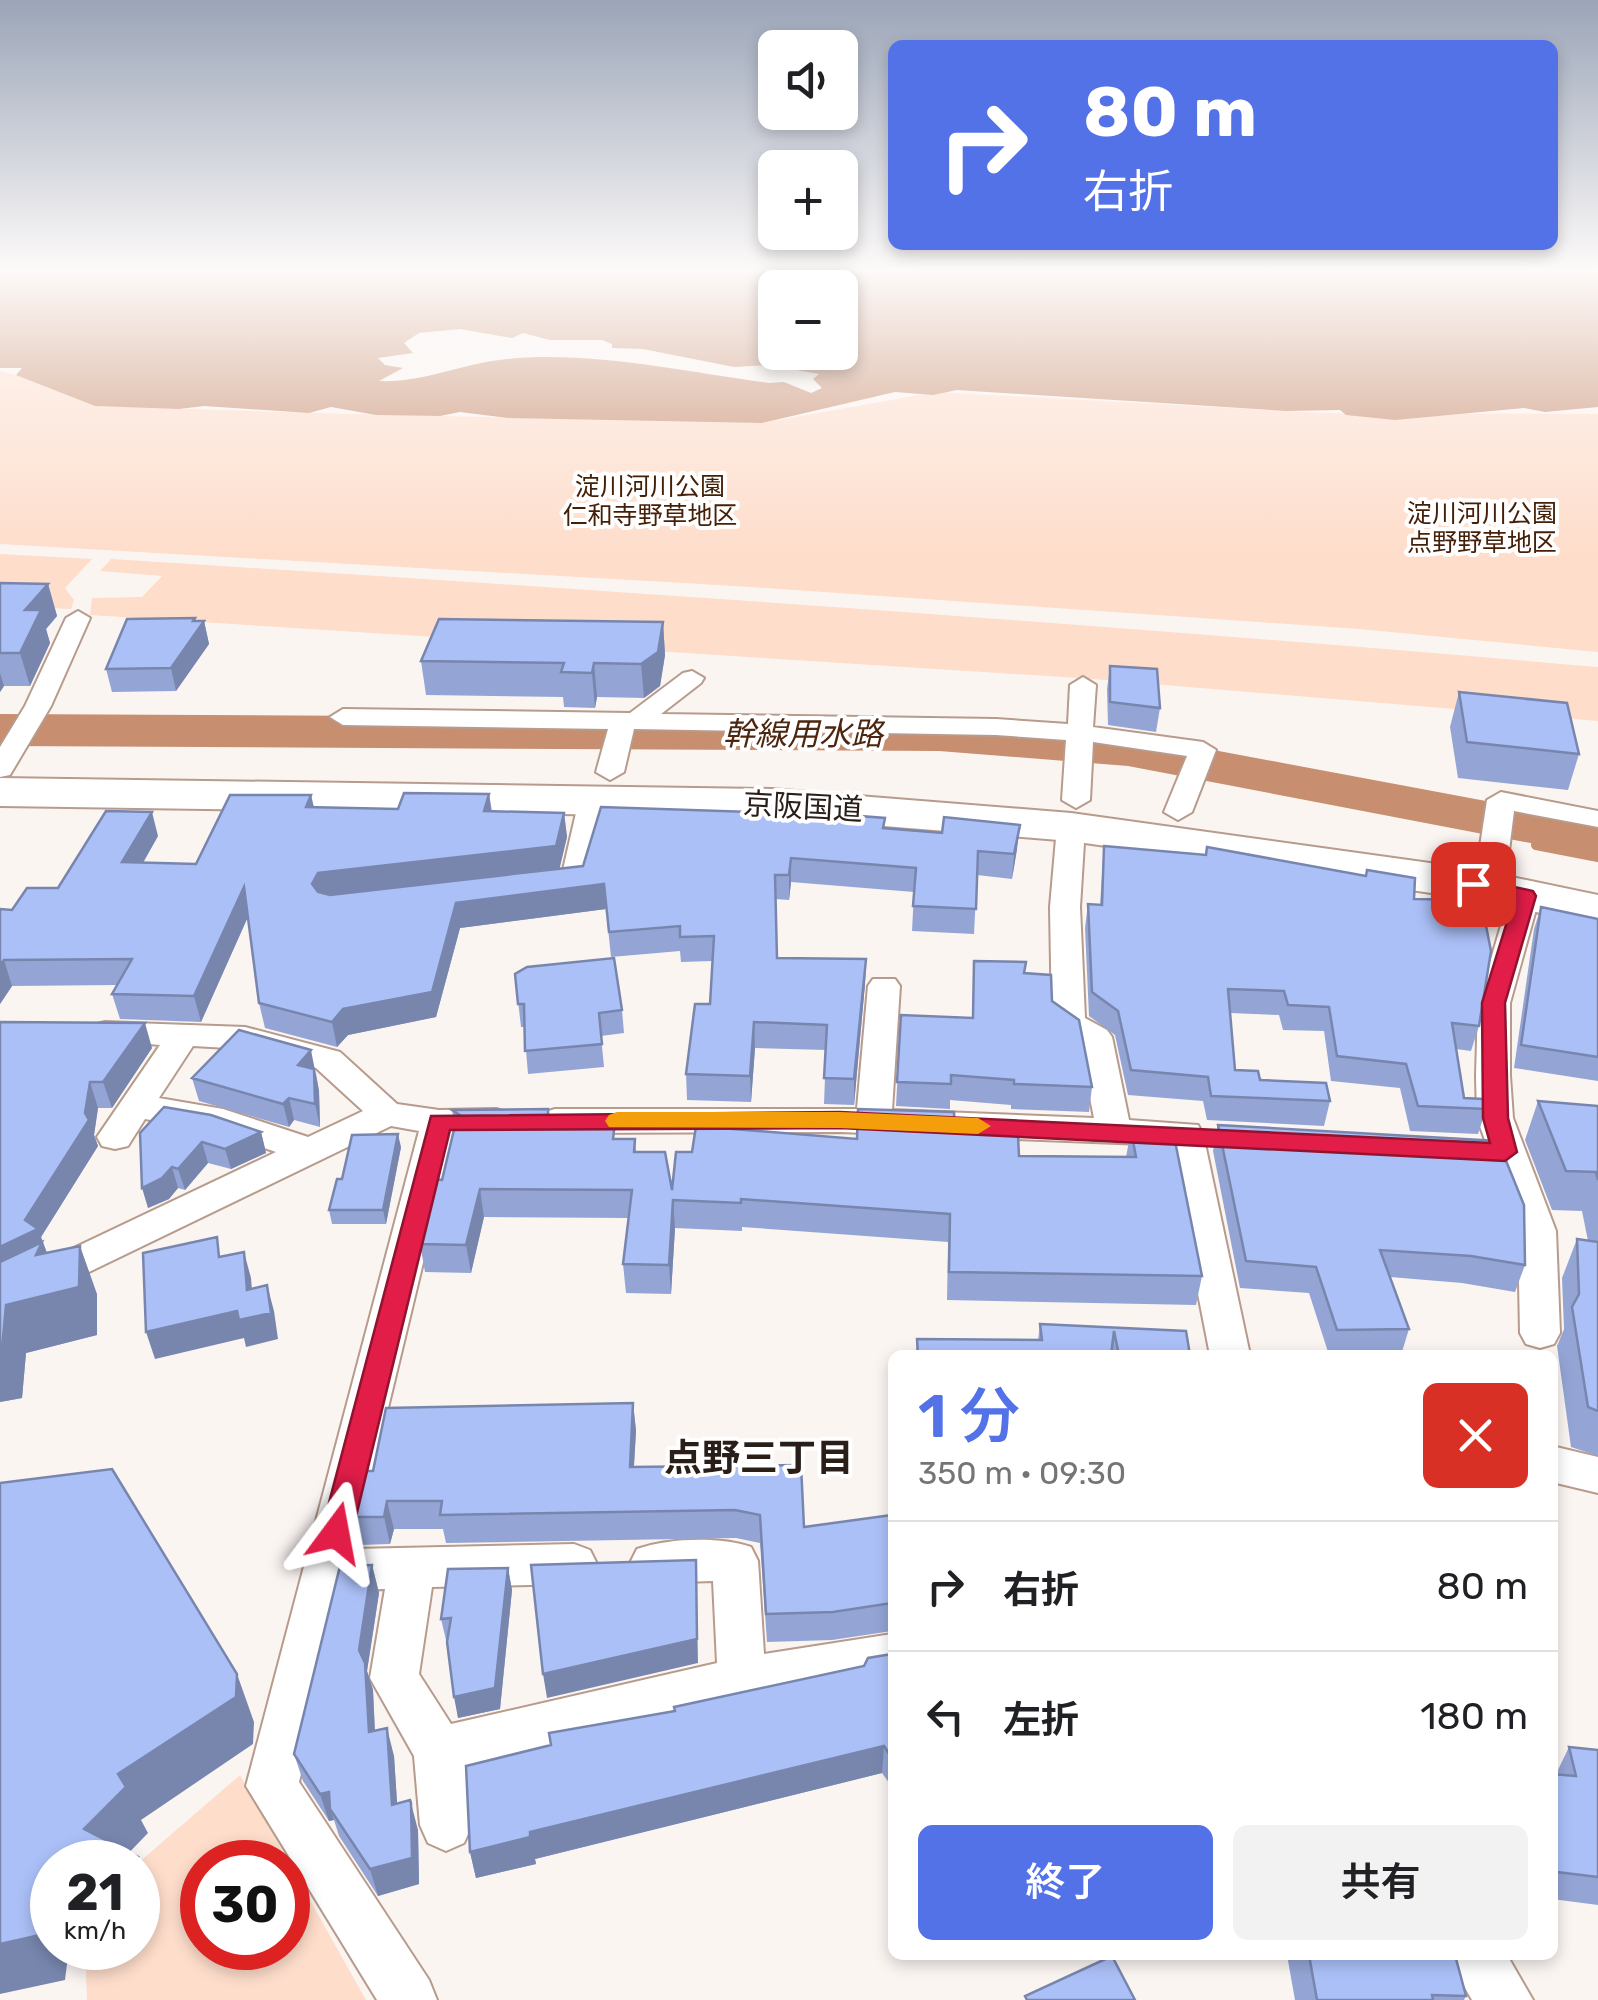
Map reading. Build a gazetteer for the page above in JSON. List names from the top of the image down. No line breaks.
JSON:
{"streets":{"highway":["京阪国道"]},"districts":["点野三丁目"],"water":["幹線用水路"],"parks":["淀川河川公園 仁和寺野草地区","淀川河川公園 点野野草地区"],"page":{"map_buttons":["+","−"],"turn":["80 m","右折"],"heading":["1 分","350 m · 09:30"],"list":[{"name":"右折","value":"80 m"},{"name":"左折","value":"180 m"}],"buttons":["終了","共有"],"speed":"21 km/h","limit":"30"}}
